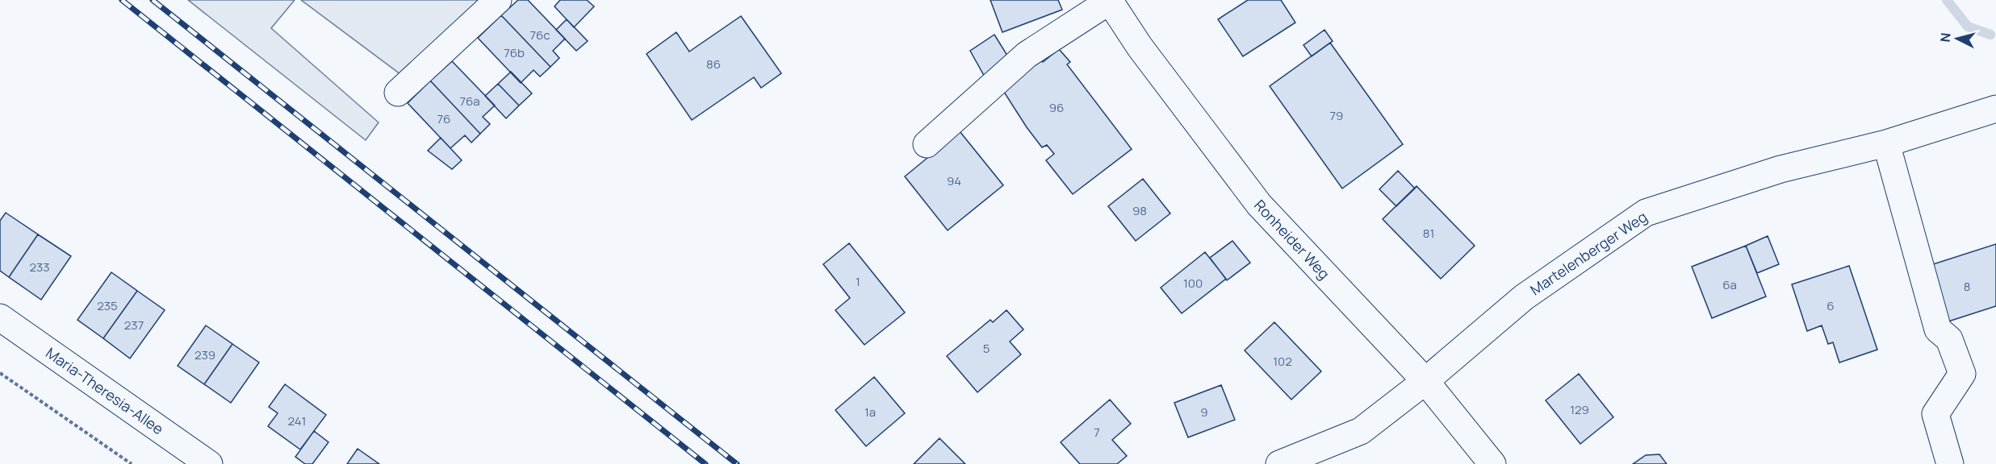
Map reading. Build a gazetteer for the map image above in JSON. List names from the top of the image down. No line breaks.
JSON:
{"streets":{"street":["Ronheider Weg","Martelenberger Weg","Maria-Theresia-Allee"]},"crossings":[["Ronheider Weg","Martelenberger Weg"]],"house_numbers":["76c","76b","86","76a","96","79","76","94","98","81","233","1","100","6a","8","235","6","237","5","239","102","129","1a","9","241","7"],"north":"left"}
